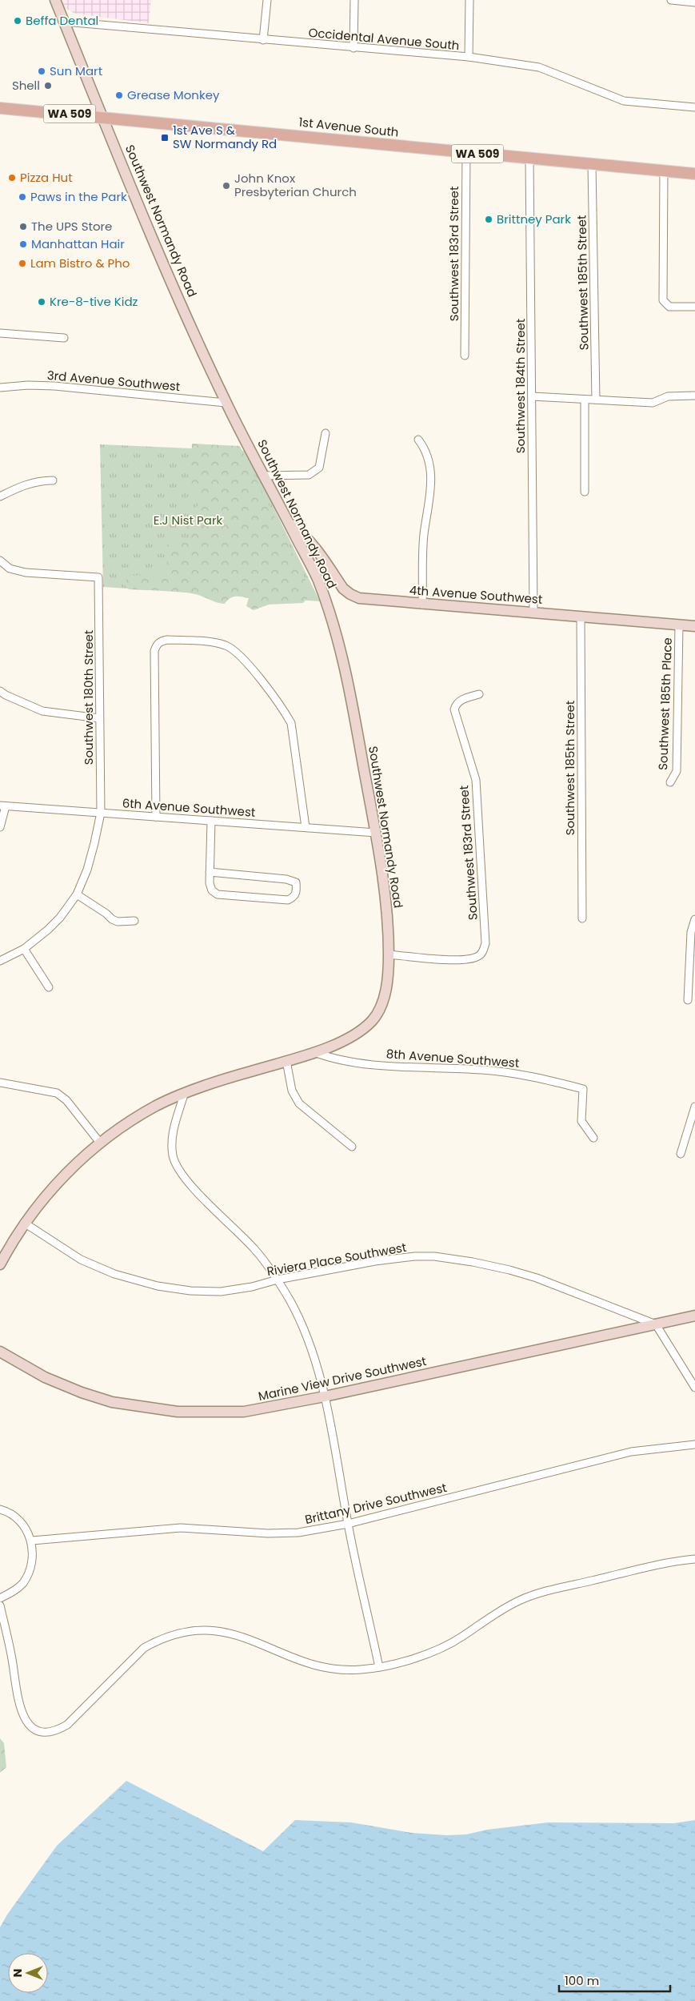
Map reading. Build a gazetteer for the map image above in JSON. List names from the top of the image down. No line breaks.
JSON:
{"streets":{"main road":["WA 509","1st Avenue South"],"street":["Occidental Avenue South","Southwest Normandy Road","Southwest 183rd Street","Southwest 185th Street","3rd Avenue Southwest","Southwest 184th Street","4th Avenue Southwest","Southwest 180th Street","Southwest 185th Place","6th Avenue Southwest","8th Avenue Southwest","Riviera Place Southwest","Marine View Drive Southwest","Brittany Drive Southwest"]},"crossings":[["Occidental Avenue South","Southwest Normandy Road"],["1st Avenue South","Southwest Normandy Road"],["1st Avenue South","Southwest 183rd Street"],["1st Avenue South","Southwest 185th Street"],["1st Avenue South","Southwest 184th Street"],["Southwest Normandy Road","Southwest 183rd Street"],["Southwest Normandy Road","3rd Avenue Southwest"],["Southwest Normandy Road","4th Avenue Southwest"],["Southwest Normandy Road","6th Avenue Southwest"],["Southwest Normandy Road","8th Avenue Southwest"],["Southwest Normandy Road","Riviera Place Southwest"],["Southwest 185th Street","4th Avenue Southwest"],["Southwest 184th Street","4th Avenue Southwest"],["4th Avenue Southwest","Southwest 185th Place"],["Southwest 180th Street","6th Avenue Southwest"],["Riviera Place Southwest","Marine View Drive Southwest"]],"parks":["E.J Nist Park"],"places":{"other":["Beffa Dental","Sun Mart","Shell","Grease Monkey","Pizza Hut","John Knox Presbyterian Church","Paws in the Park","Brittney Park","The UPS Store","Manhattan Hair","Lam Bistro & Pho","Kre-8-tive Kidz"],"transit":["1st Ave S & SW Normandy Rd"]},"scale_bar":"100 m","north":"left"}
